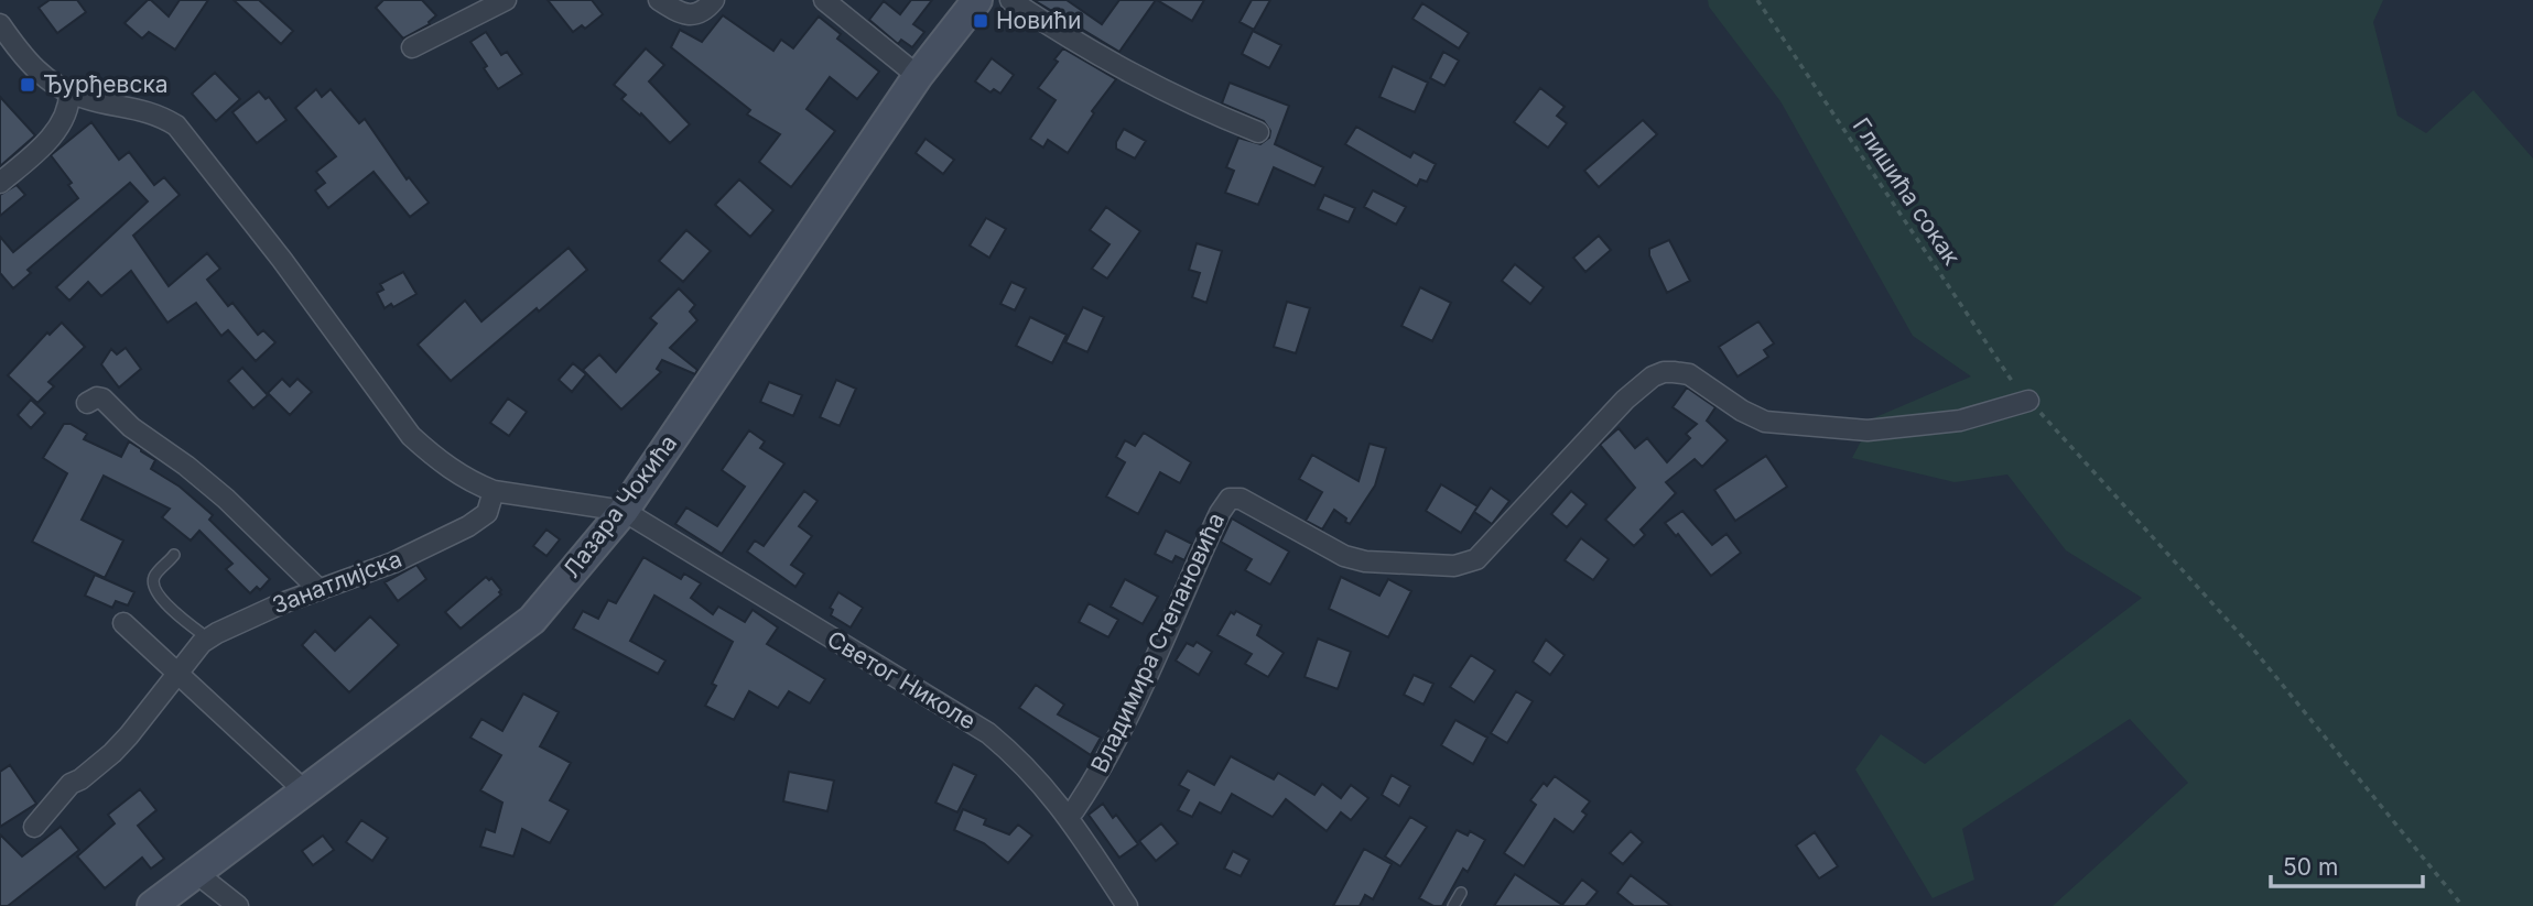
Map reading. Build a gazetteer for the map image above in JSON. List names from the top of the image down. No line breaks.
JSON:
{"streets":{"street":["Лазара Чокића","Занатлијска","Владимира Степановића","Светог Николе"],"path":["Глишића сокак"]},"crossings":[["Глишића сокак","Владимира Степановића"],["Лазара Чокића","Светог Николе"],["Владимира Степановића","Светог Николе"]],"places":{"transit":["Новићи","Ђурђевска"]},"scale_bar":"50 m"}
